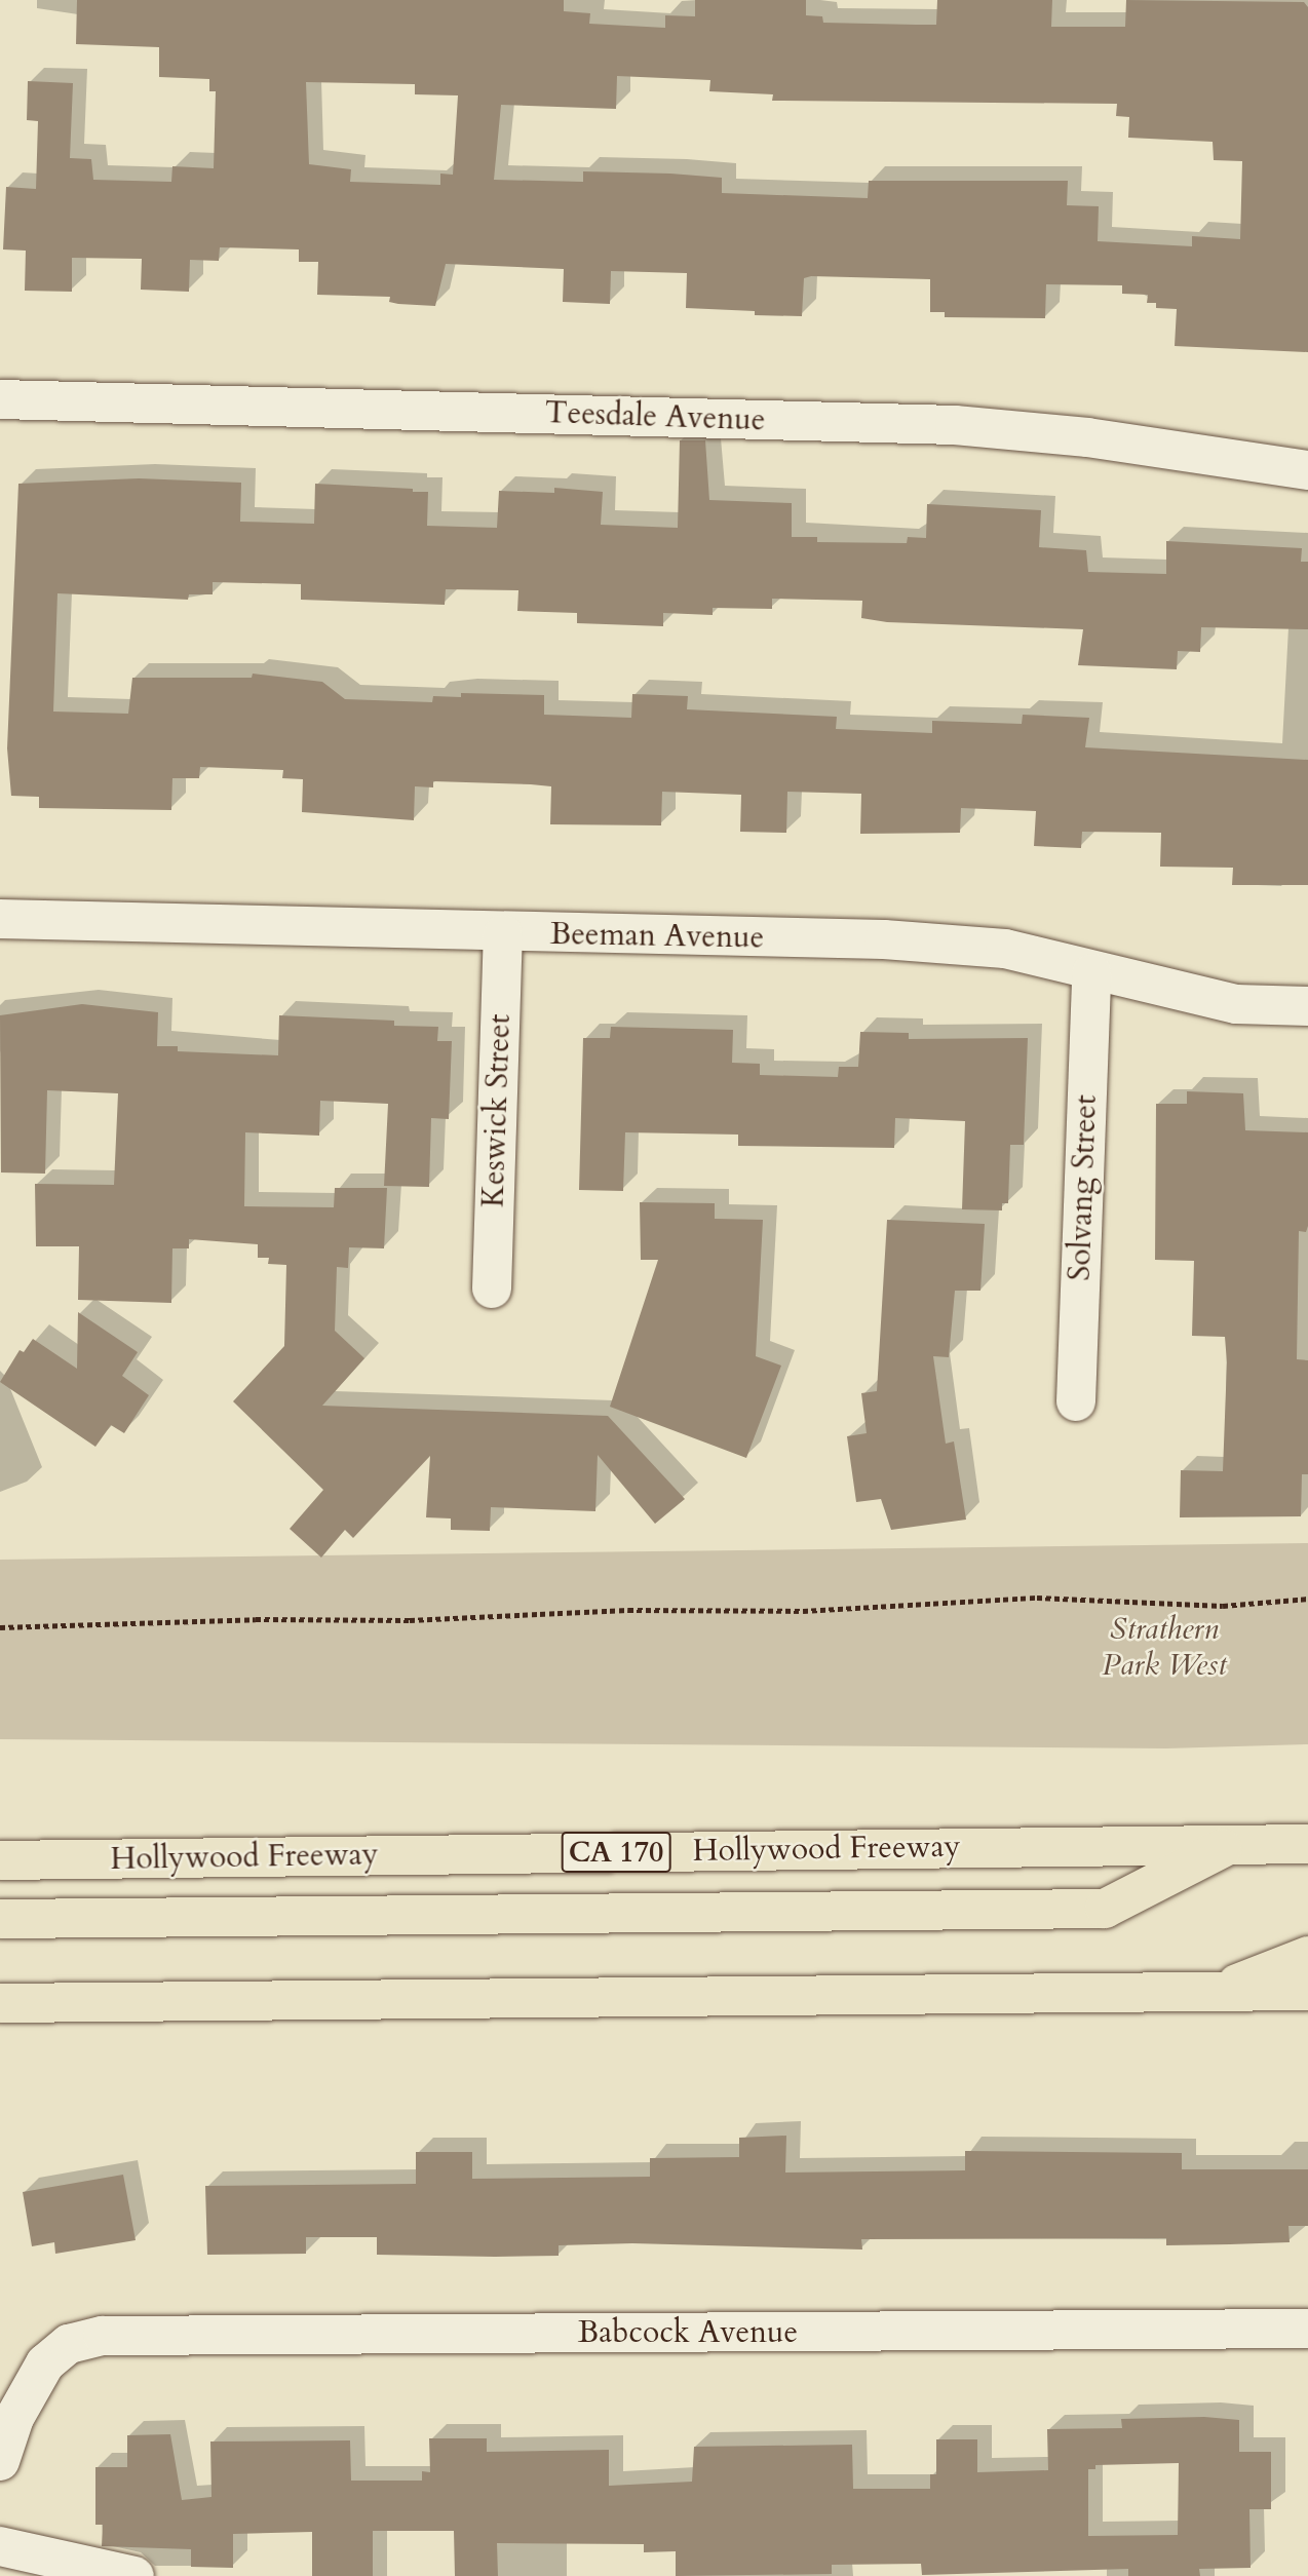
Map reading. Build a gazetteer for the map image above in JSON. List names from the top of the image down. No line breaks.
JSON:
{"streets":{"highway":["Hollywood Freeway","CA 170"],"street":["Teesdale Avenue","Beeman Avenue","Keswick Street","Solvang Street","Babcock Avenue"]},"crossings":[["Beeman Avenue","Keswick Street"],["Beeman Avenue","Solvang Street"]],"parks":["Strathern Park West"]}
